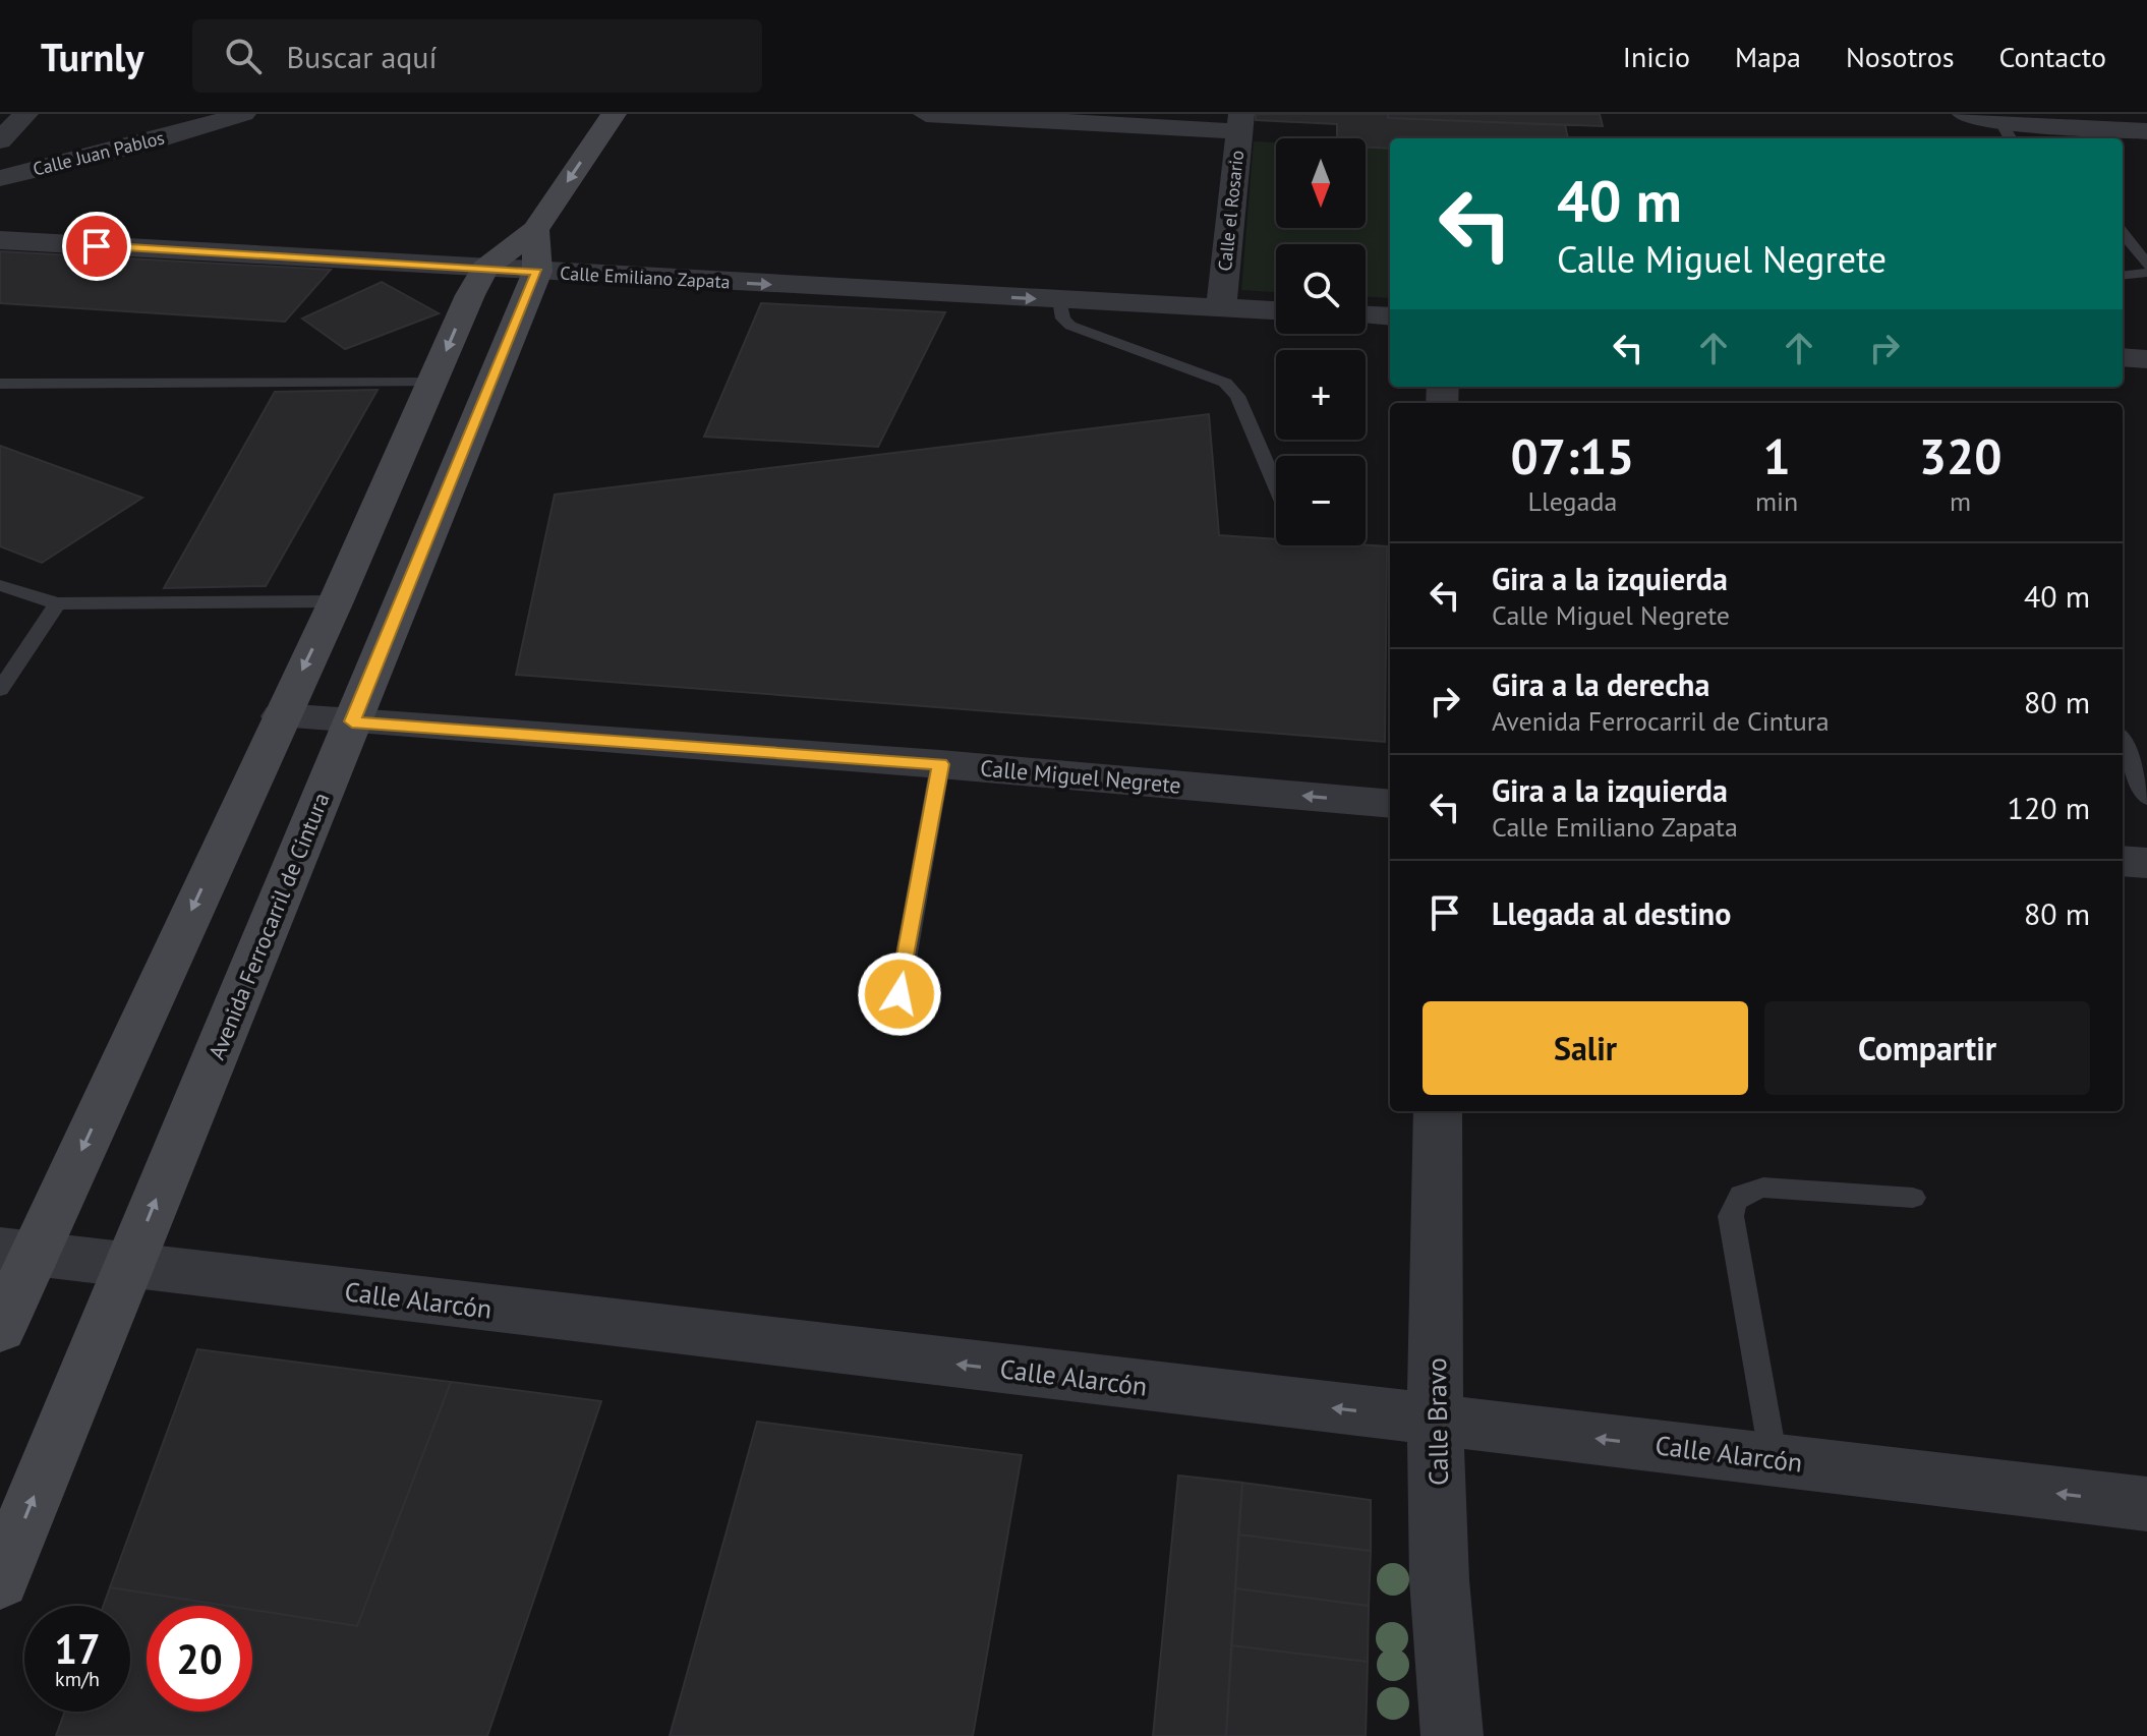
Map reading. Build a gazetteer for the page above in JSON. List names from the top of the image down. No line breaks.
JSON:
{"streets":{"street":["Calle Juan Pablos","Calle el Rosario","Calle Emiliano Zapata","Calle Miguel Negrete","Avenida Ferrocarril de Cintura","Calle Alarcón","Calle Bravo"]},"crossings":[["Calle el Rosario","Calle Emiliano Zapata"],["Calle Emiliano Zapata","Avenida Ferrocarril de Cintura"],["Calle Miguel Negrete","Avenida Ferrocarril de Cintura"],["Avenida Ferrocarril de Cintura","Calle Alarcón"],["Calle Alarcón","Calle Bravo"]],"one_way":["Calle Emiliano Zapata","Calle Miguel Negrete","Calle Alarcón"],"north":"bottom","page":{"header":"Turnly","search":"Buscar aquí","nav":["Inicio","Mapa","Nosotros","Contacto"],"map_buttons":["+","−"],"turn":["40 m","Calle Miguel Negrete"],"eta":["07:15","Llegada","1","min","320","m"],"list":[{"name":"Gira a la izquierda","note":"Calle Miguel Negrete","value":"40 m"},{"name":"Gira a la derecha","note":"Avenida Ferrocarril de Cintura","value":"80 m"},{"name":"Gira a la izquierda","note":"Calle Emiliano Zapata","value":"120 m"},{"name":"Llegada al destino","value":"80 m"}],"buttons":["Salir","Compartir"],"speed":"17 km/h","limit":"20"}}
